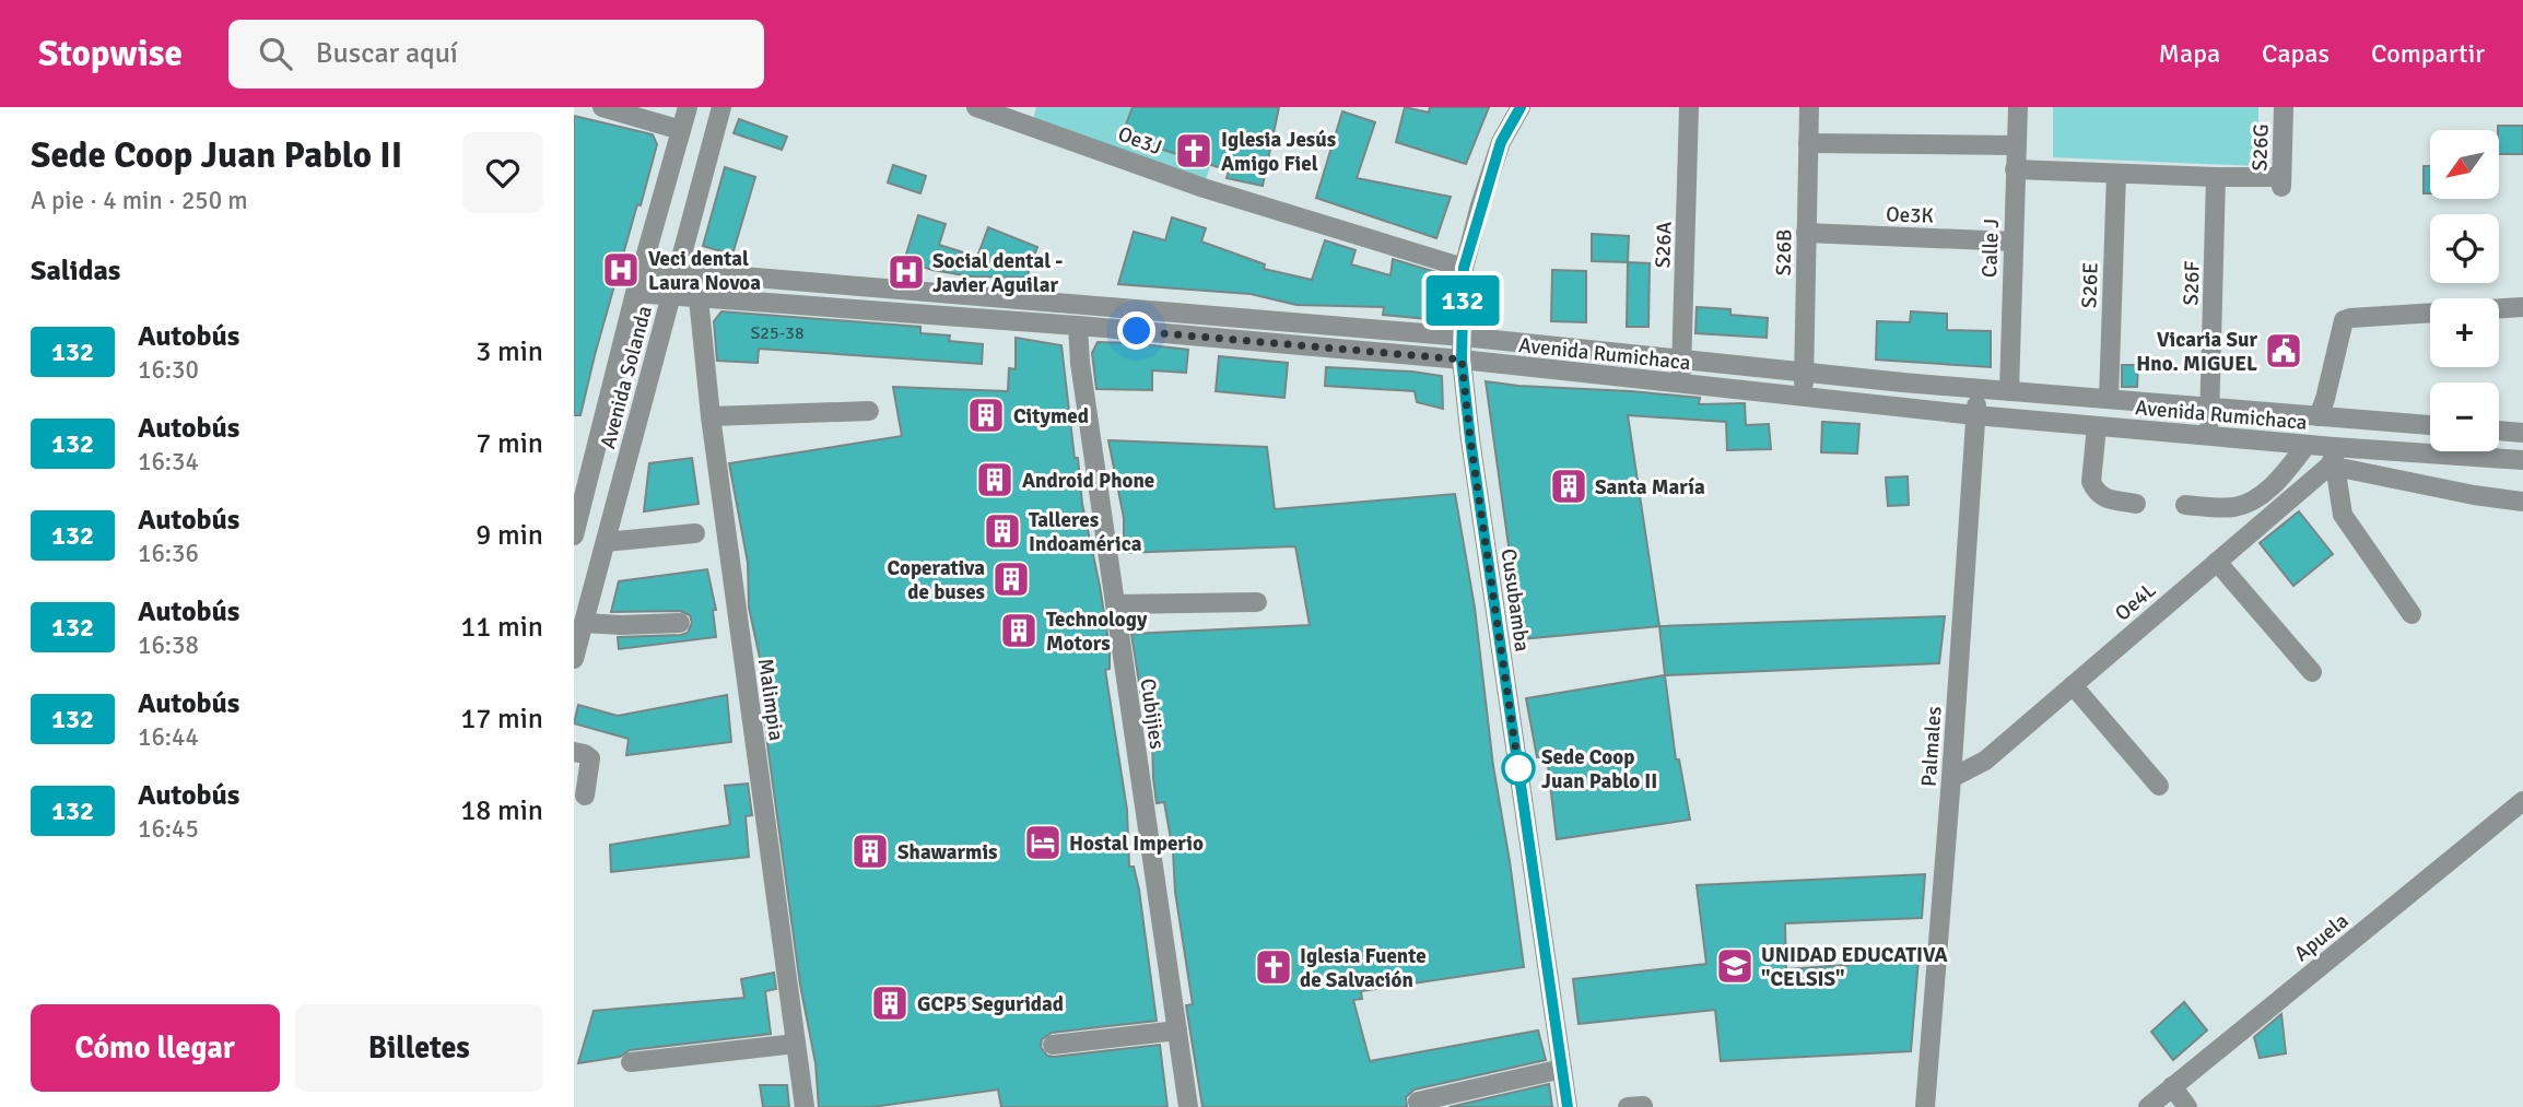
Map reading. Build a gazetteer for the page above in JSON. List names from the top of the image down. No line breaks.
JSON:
{"streets":{"street":["Oe3J","S26G","Oe3K","S26A","Calle J","S26B","S26F","S26E","Avenida Rumichaca","Avenida Solanda","Cusubamba","Oe4L","Malimpia","Cubijies","Palmales","Apuela"]},"crossings":[["Oe3J","Cusubamba"],["S26G","S26F"],["Oe3K","Calle J"],["Oe3K","S26B"],["S26A","Avenida Rumichaca"],["Calle J","Avenida Rumichaca"],["S26B","Avenida Rumichaca"],["S26F","Avenida Rumichaca"],["S26E","Avenida Rumichaca"],["Avenida Rumichaca","Avenida Solanda"],["Avenida Rumichaca","Cusubamba"],["Avenida Rumichaca","Oe4L"],["Avenida Rumichaca","Malimpia"],["Avenida Rumichaca","Cubijies"],["Avenida Rumichaca","Palmales"],["Oe4L","Palmales"]],"places":{"church":["Iglesia Jesús Amigo Fiel","Iglesia Fuente de Salvación"],"hospital":["Veci dental Laura Novoa","Social dental - Javier Aguilar"],"public building":["Vicaria Sur Hno. MIGUEL"],"building":["Citymed","Android Phone","Santa María","Talleres Indoamérica","Coperativa de buses","Technology Motors","Shawarmis","GCP5 Seguridad"],"other":["Sede Coop Juan Pablo II"],"hotel":["Hostal Imperio"],"school or university":["UNIDAD EDUCATIVA \"CELSIS\""]},"lines":["bus line 132"],"house_numbers":["S25-38"],"north":"bottom left","page":{"header":"Stopwise","search":"Buscar aquí","nav":["Mapa","Capas","Compartir"],"heading":[["Sede Coop Juan Pablo II","A pie · 4 min · 250 m"],"Salidas"],"on_map":"132","map_buttons":["+","−"],"list":[{"mark":"132","name":"Autobús","note":"16:30","value":"3 min"},{"mark":"132","name":"Autobús","note":"16:34","value":"7 min"},{"mark":"132","name":"Autobús","note":"16:36","value":"9 min"},{"mark":"132","name":"Autobús","note":"16:38","value":"11 min"},{"mark":"132","name":"Autobús","note":"16:44","value":"17 min"},{"mark":"132","name":"Autobús","note":"16:45","value":"18 min"}],"buttons":["Cómo llegar","Billetes"]}}
